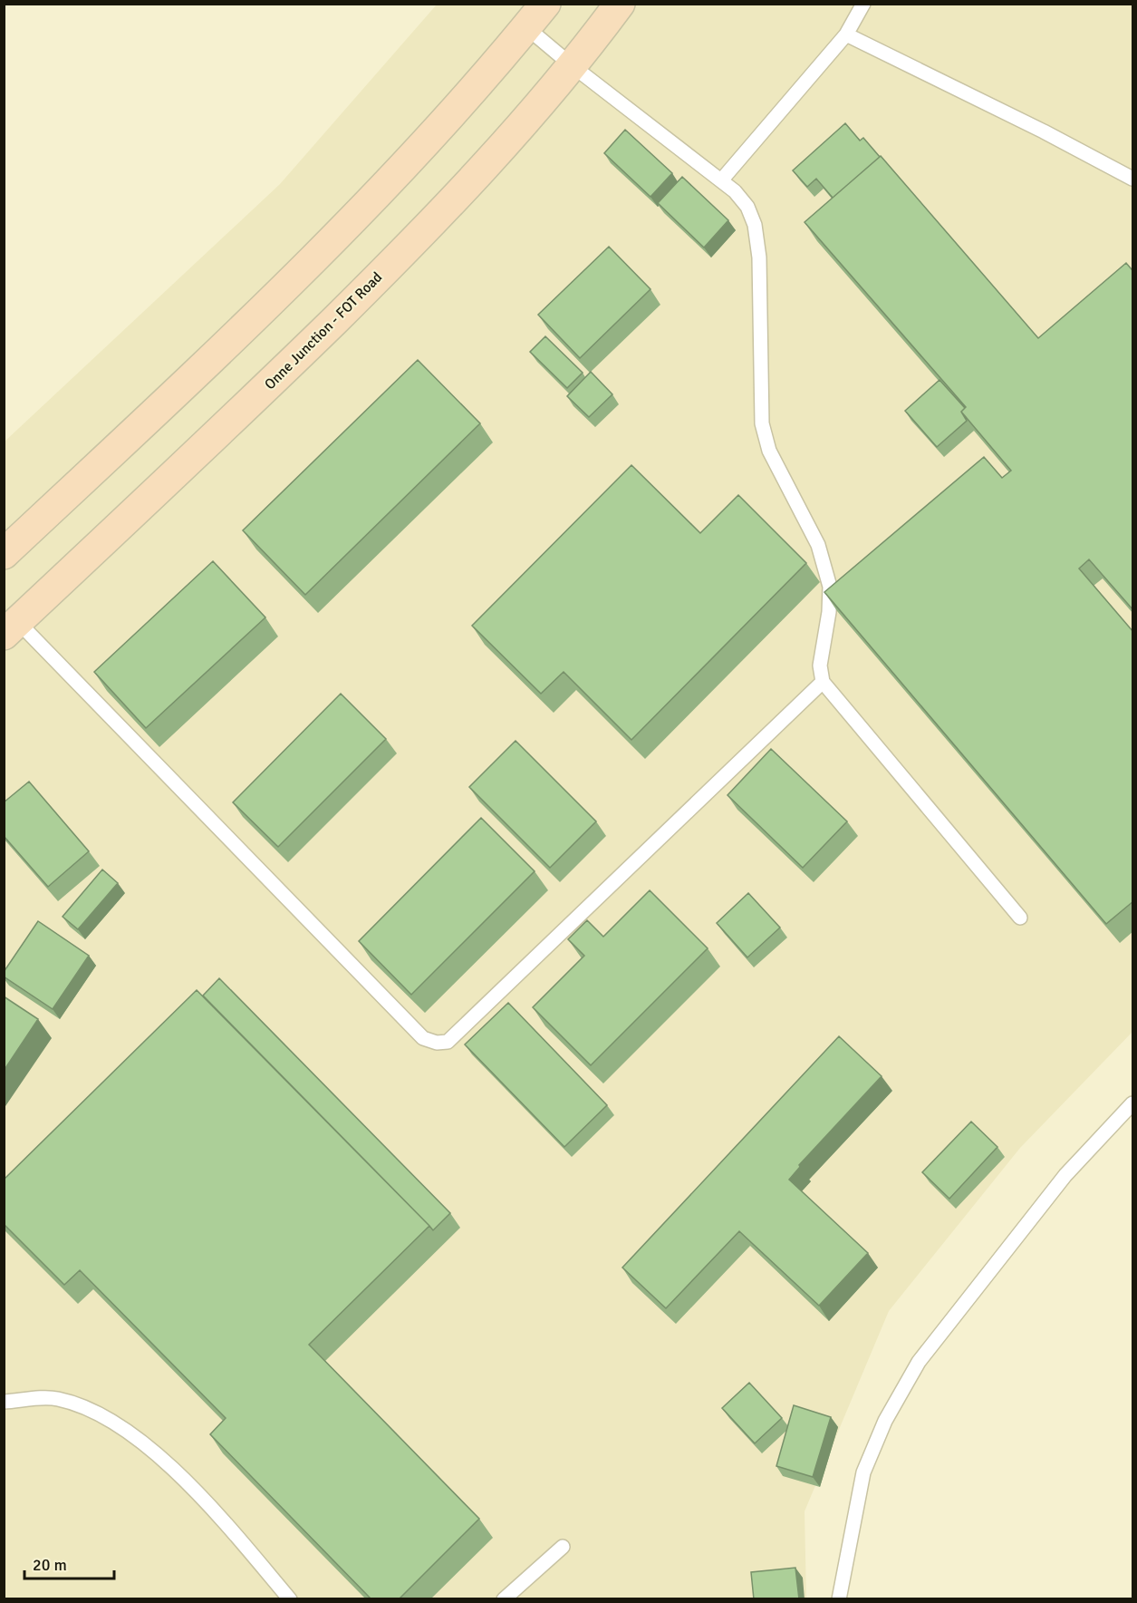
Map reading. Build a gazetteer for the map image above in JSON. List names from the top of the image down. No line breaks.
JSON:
{"streets":{"street":["Onne Junction - FOT Road"]},"scale_bar":"20 m"}
